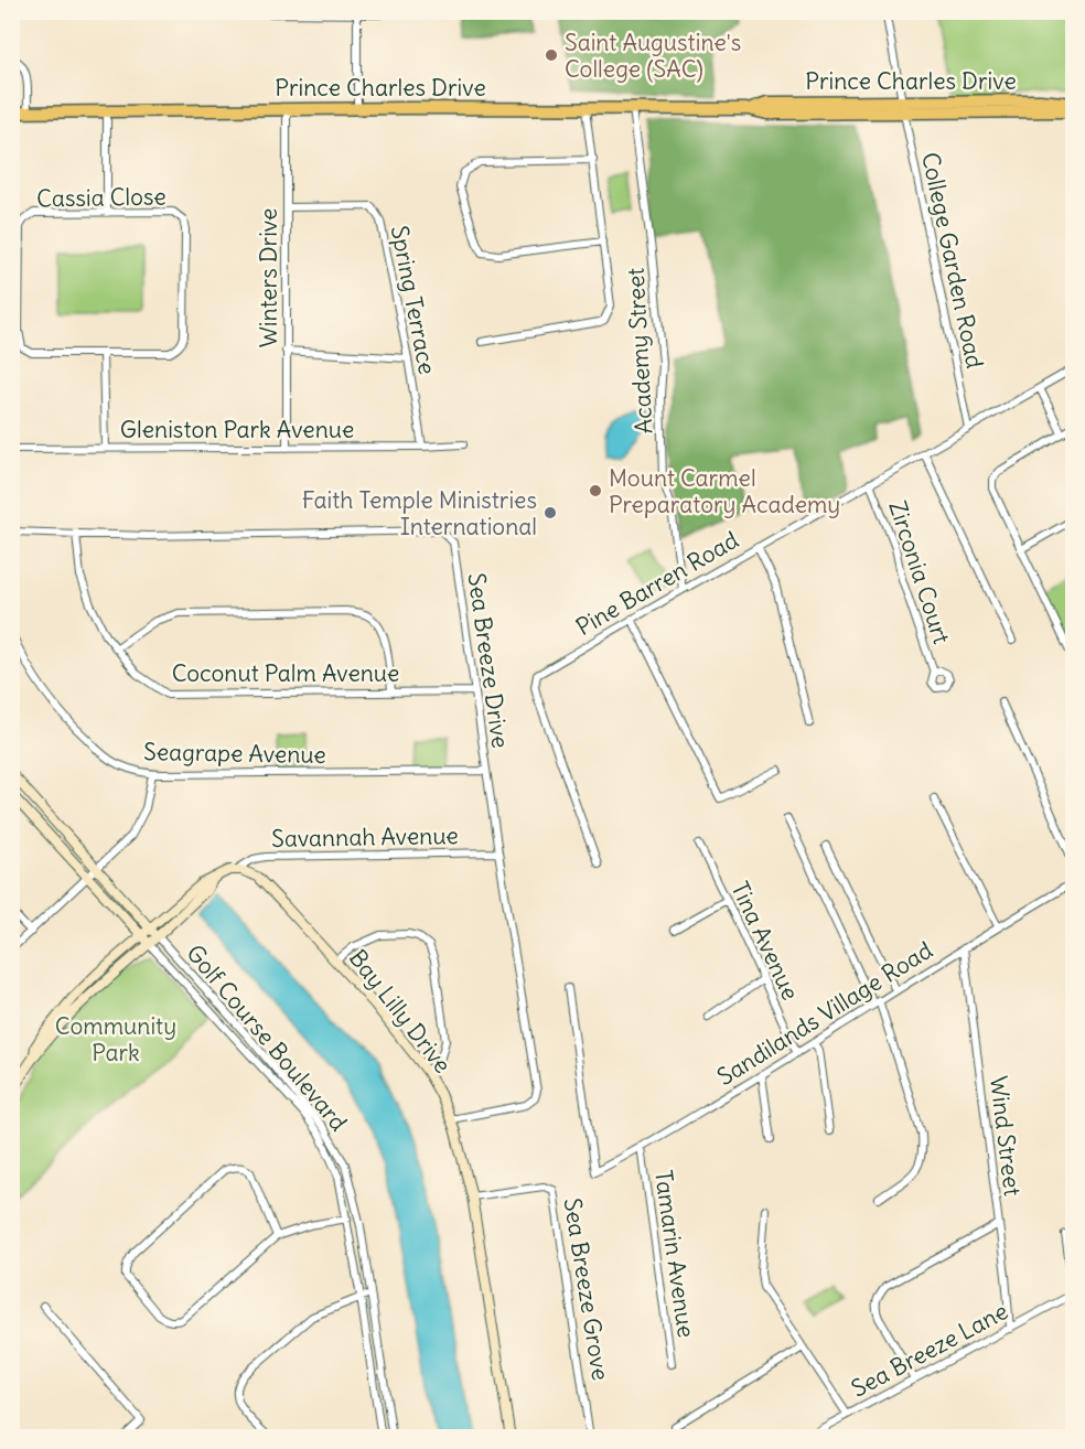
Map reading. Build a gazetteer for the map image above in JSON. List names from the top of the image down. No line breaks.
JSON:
{"streets":{"highway":["Prince Charles Drive"],"main road":["Bay Lilly Drive"],"street":["Cassia Close","College Garden Road","Winters Drive","Spring Terrace","Academy Street","Gleniston Park Avenue","Zirconia Court","Pine Barren Road","Sea Breeze Drive","Coconut Palm Avenue","Seagrape Avenue","Savannah Avenue","Tina Avenue","Sandilands Village Road","Golf Course Boulevard","Wind Street","Tamarin Avenue","Sea Breeze Grove","Sea Breeze Lane"]},"crossings":[["Prince Charles Drive","College Garden Road"],["Prince Charles Drive","Winters Drive"],["Prince Charles Drive","Academy Street"],["College Garden Road","Pine Barren Road"],["Winters Drive","Spring Terrace"],["Winters Drive","Gleniston Park Avenue"],["Spring Terrace","Gleniston Park Avenue"],["Academy Street","Pine Barren Road"],["Zirconia Court","Pine Barren Road"],["Sea Breeze Drive","Coconut Palm Avenue"],["Sea Breeze Drive","Seagrape Avenue"],["Sea Breeze Drive","Savannah Avenue"],["Sea Breeze Drive","Bay Lilly Drive"],["Savannah Avenue","Bay Lilly Drive"],["Tina Avenue","Sandilands Village Road"],["Bay Lilly Drive","Sea Breeze Grove"],["Sandilands Village Road","Wind Street"],["Sandilands Village Road","Tamarin Avenue"],["Wind Street","Sea Breeze Lane"]],"parks":["Community Park"],"places":["Saint Augustine's College (SAC)","Mount Carmel Preparatory Academy","Faith Temple Ministries International"]}
